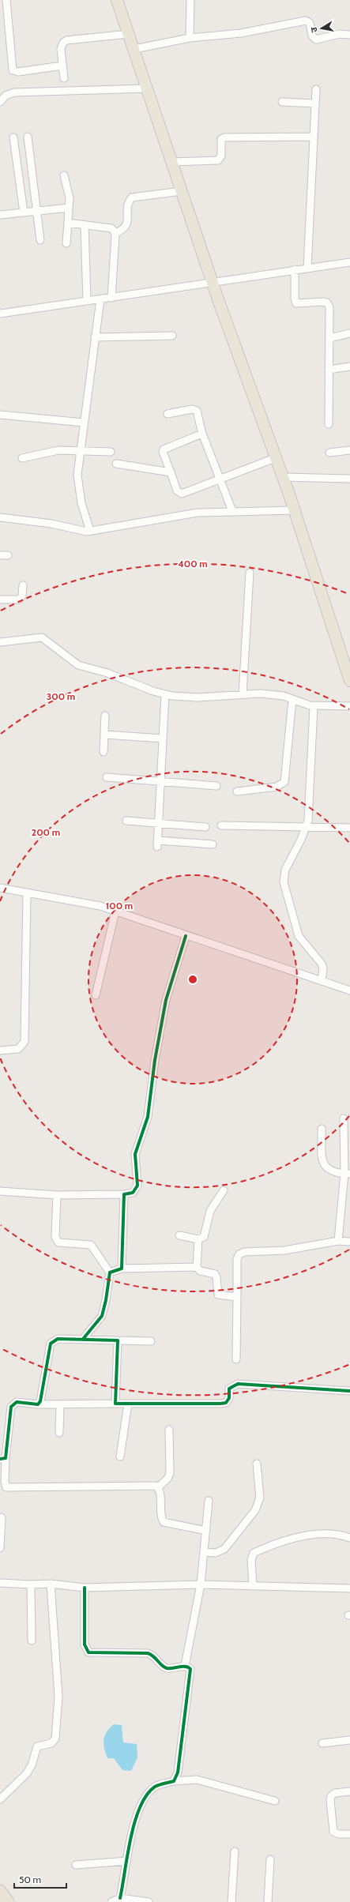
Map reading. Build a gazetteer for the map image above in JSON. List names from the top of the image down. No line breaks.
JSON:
{"scale_bar":"50 m","north":"left","rings":["400 m","300 m","200 m","100 m"]}
